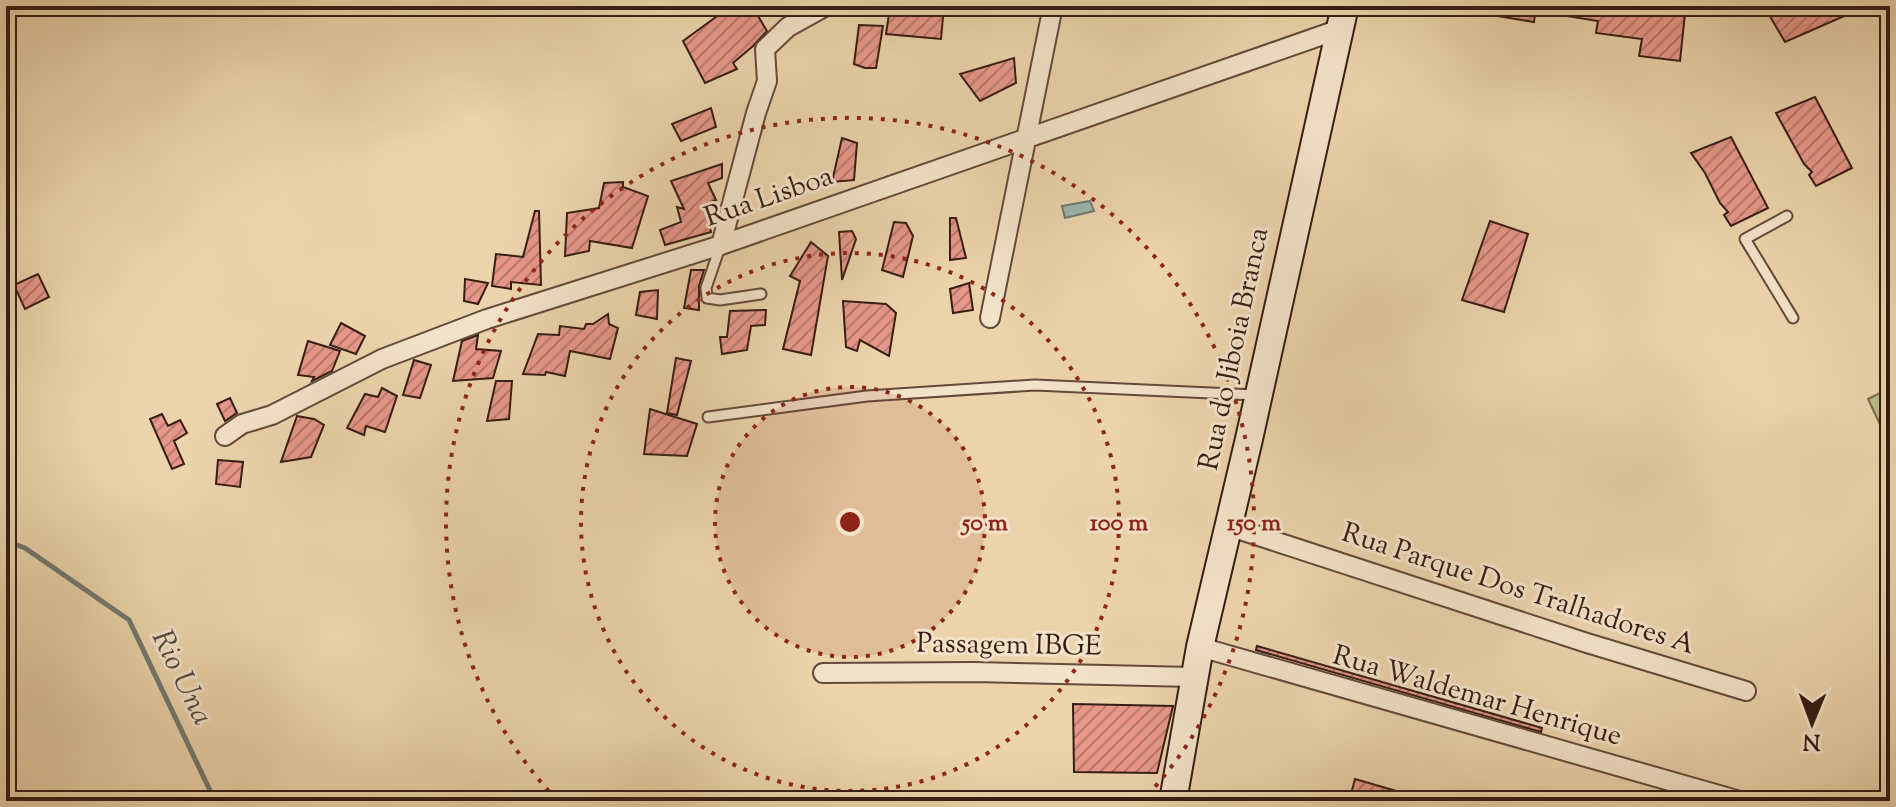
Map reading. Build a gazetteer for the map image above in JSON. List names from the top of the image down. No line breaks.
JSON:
{"streets":{"main road":["Rua do Jiboia Branca"],"street":["Rua Lisboa","Rua Parque Dos Tralhadores A","Passagem IBGE","Rua Waldemar Henrique"]},"crossings":[["Rua Lisboa","Rua do Jiboia Branca"],["Rua do Jiboia Branca","Rua Parque Dos Tralhadores A"],["Rua do Jiboia Branca","Passagem IBGE"],["Rua do Jiboia Branca","Rua Waldemar Henrique"]],"water":["Rio Una"],"north":"bottom","rings":["50 m","100 m","150 m"]}
